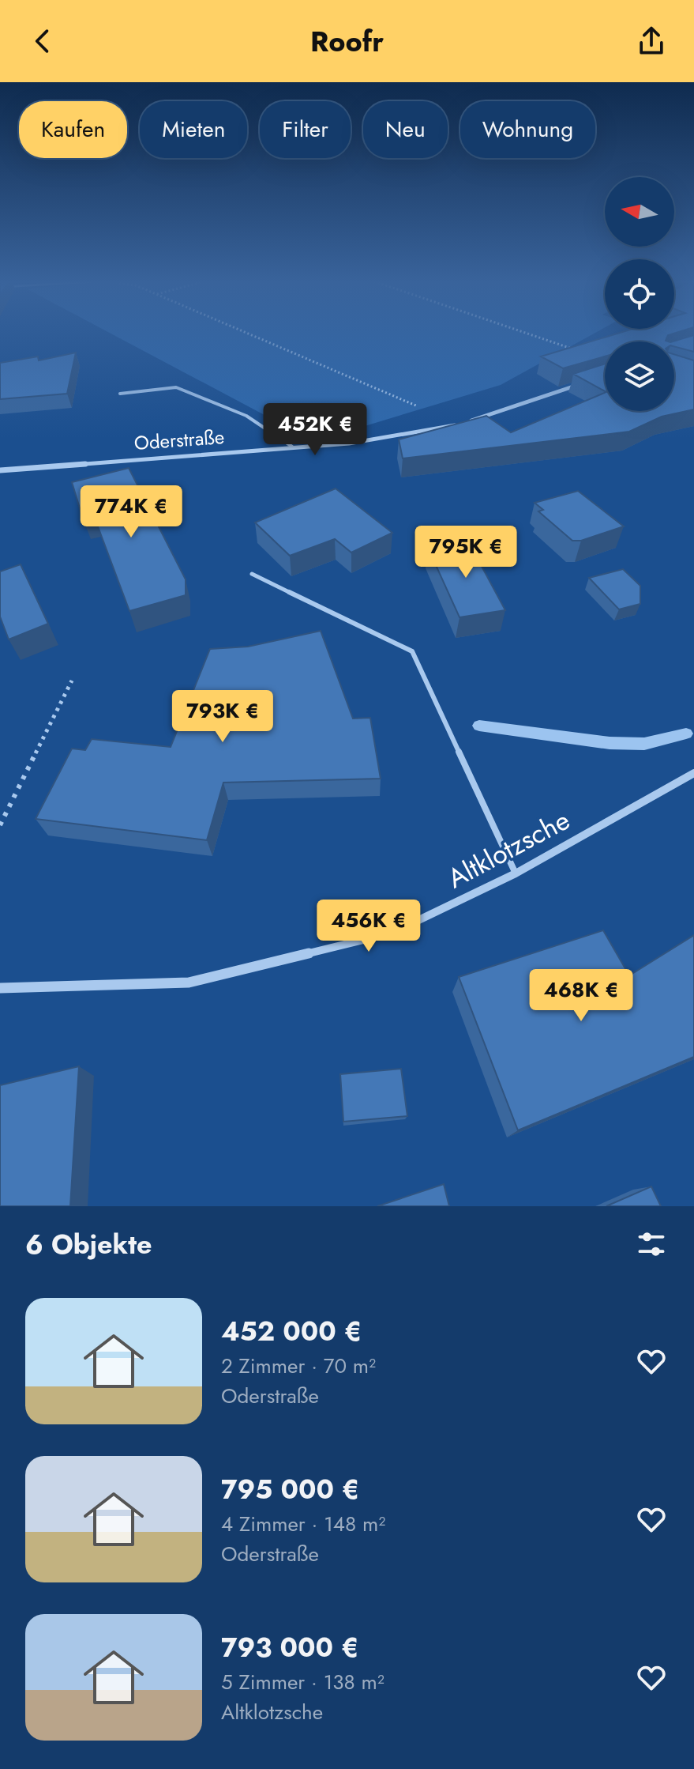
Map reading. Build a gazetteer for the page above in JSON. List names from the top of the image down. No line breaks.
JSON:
{"streets":{"street":["Oderstraße","Altklotzsche"]},"north":"left","page":{"header":"Roofr","chip":["Kaufen","Mieten","Filter","Neu","Wohnung"],"price":["452K €","774K €","795K €","793K €","456K €","468K €"],"heading":"6 Objekte","list":[{"name":"452 000 €","note":"2 Zimmer · 70 m² · Oderstraße"},{"name":"795 000 €","note":"4 Zimmer · 148 m² · Oderstraße"},{"name":"793 000 €","note":"5 Zimmer · 138 m² · Altklotzsche"}]}}
